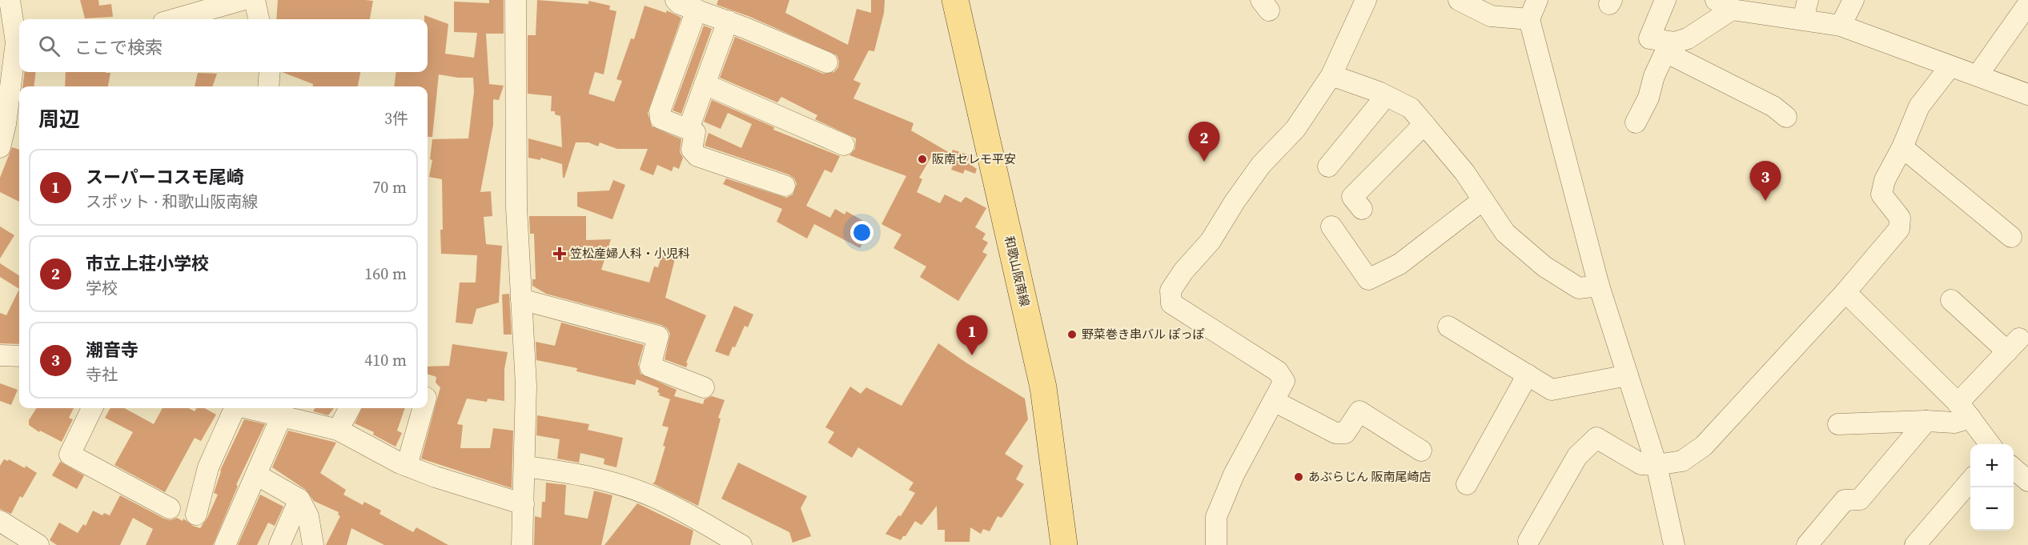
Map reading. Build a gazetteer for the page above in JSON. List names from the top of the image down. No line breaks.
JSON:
{"streets":{"main road":["和歌山阪南線"]},"places":{"other":["阪南セレモ平安","野菜巻き串バル ぽっぽ","あぶらじん 阪南尾崎店"],"health":["笠松産婦人科・小児科"]},"page":{"search":"ここで検索","heading":["周辺","3件"],"pins":["2","3","1"],"list":[{"mark":"1","name":"スーパーコスモ尾崎","note":"スポット · 和歌山阪南線","value":"70 m"},{"mark":"2","name":"市立上荘小学校","note":"学校","value":"160 m"},{"mark":"3","name":"潮音寺","note":"寺社","value":"410 m"}],"map_buttons":["+","−"]}}
